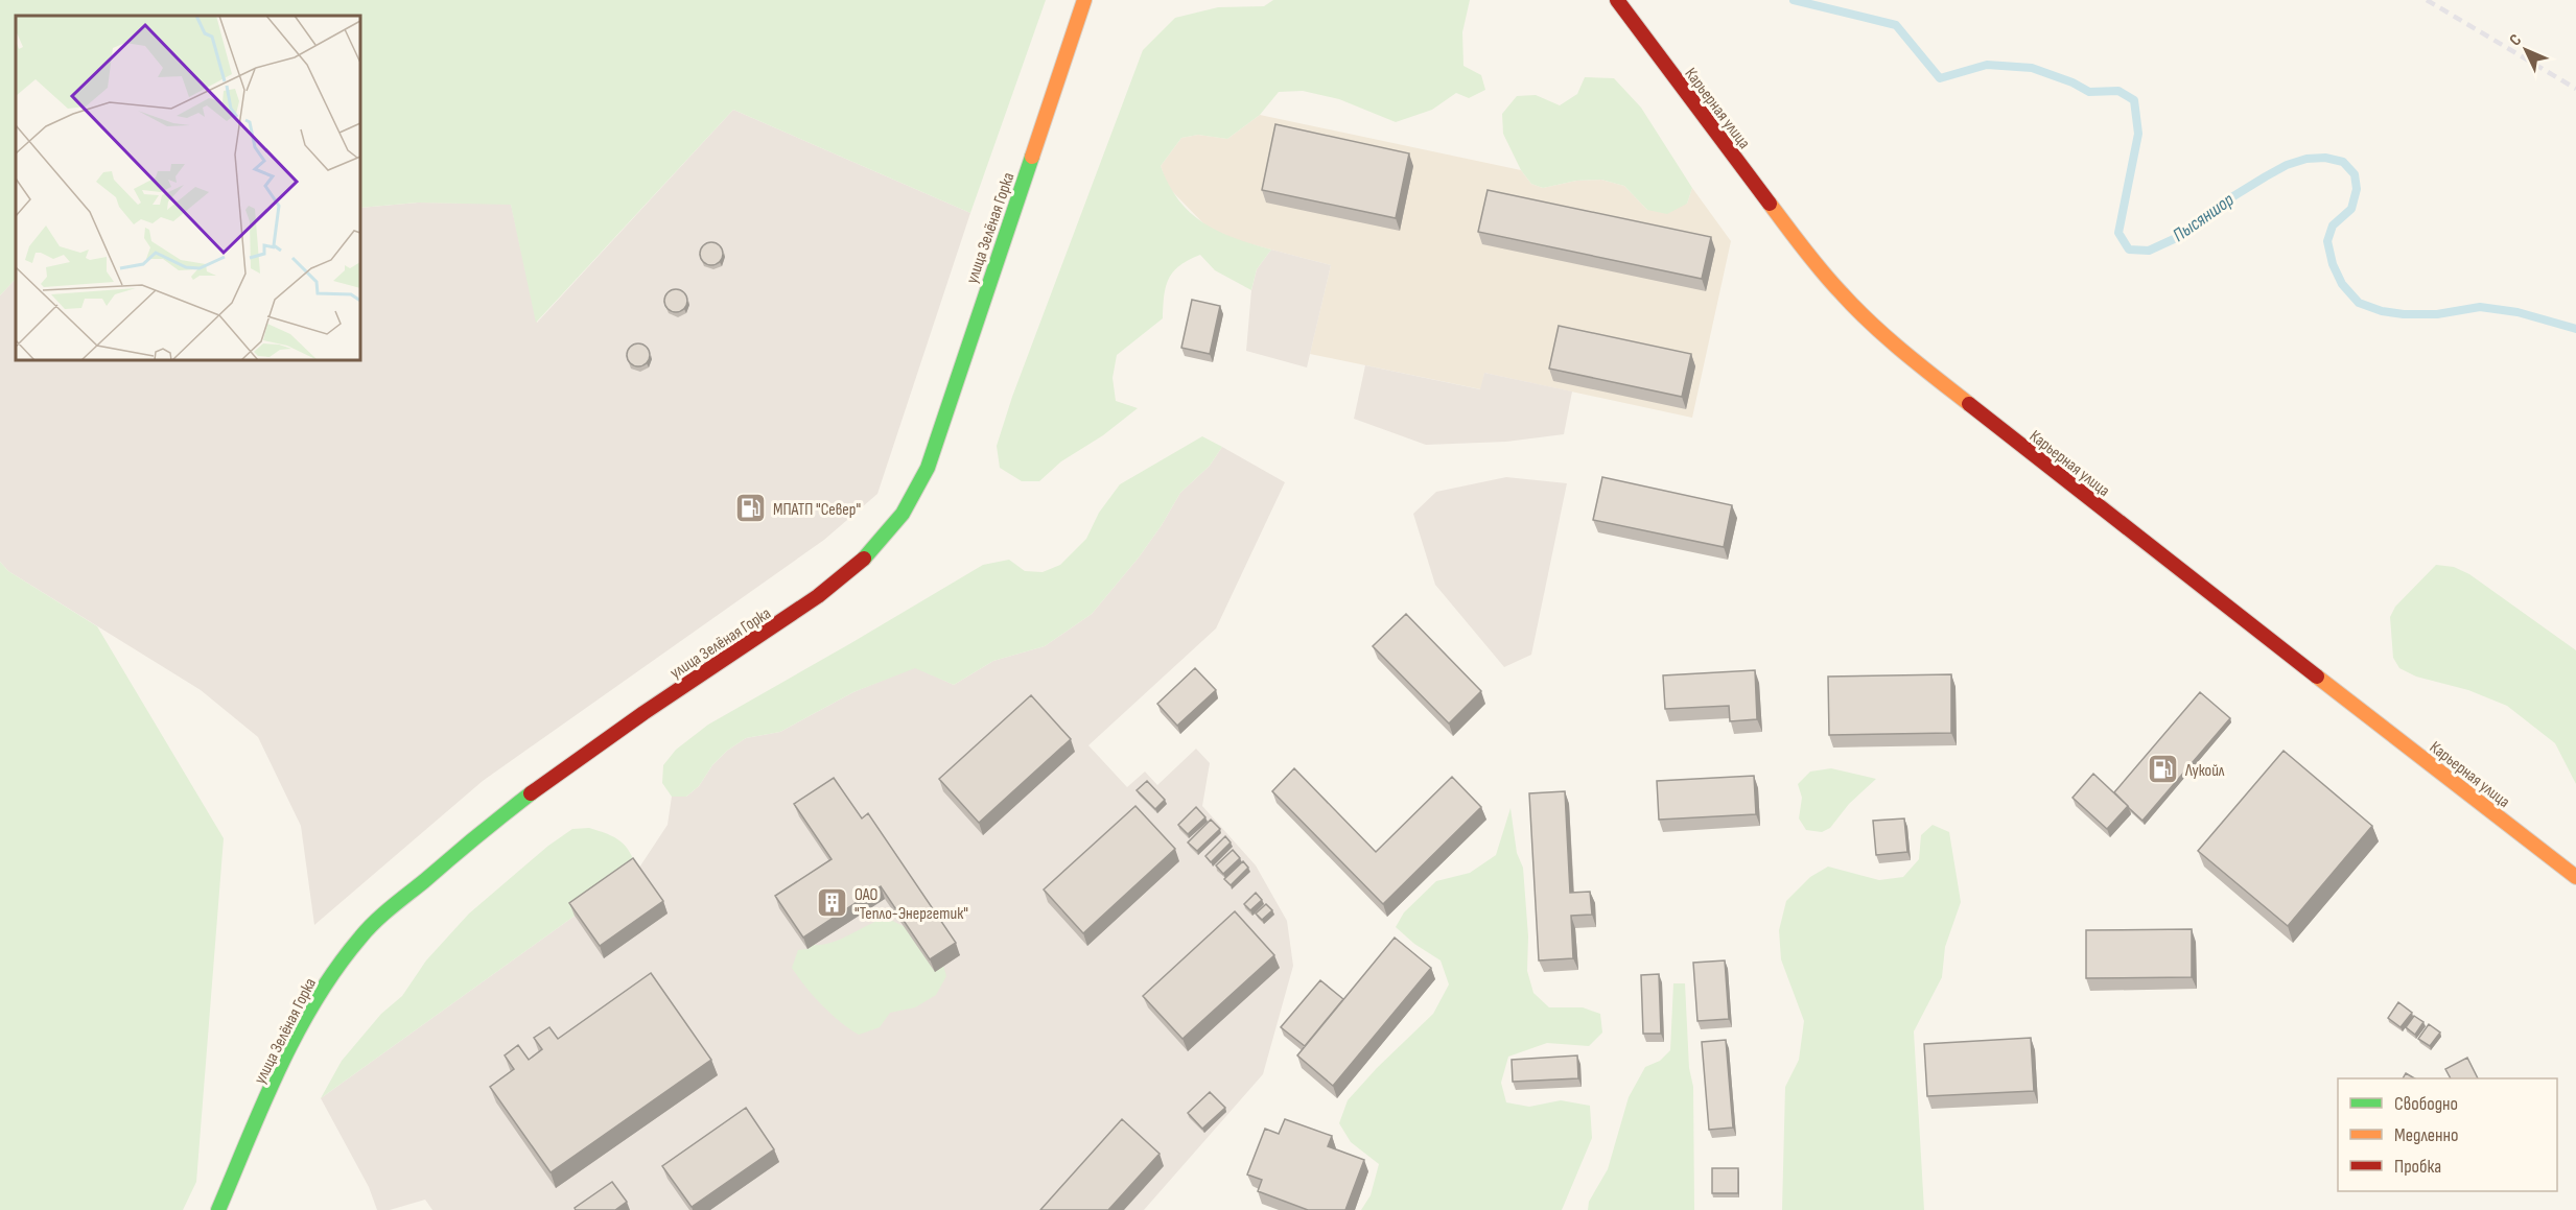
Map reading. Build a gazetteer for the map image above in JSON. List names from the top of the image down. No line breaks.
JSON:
{"streets":{"street":["Карьерная улица","улица Зелёная Горка"]},"water":["Пысяншор"],"places":{"fuel station":["МПАТП \"Север\"","Лукойл"],"building":["ОАО \"Тепло-Энергетик\""]},"legend":["Свободно","Медленно","Пробка"],"north":"top left"}
